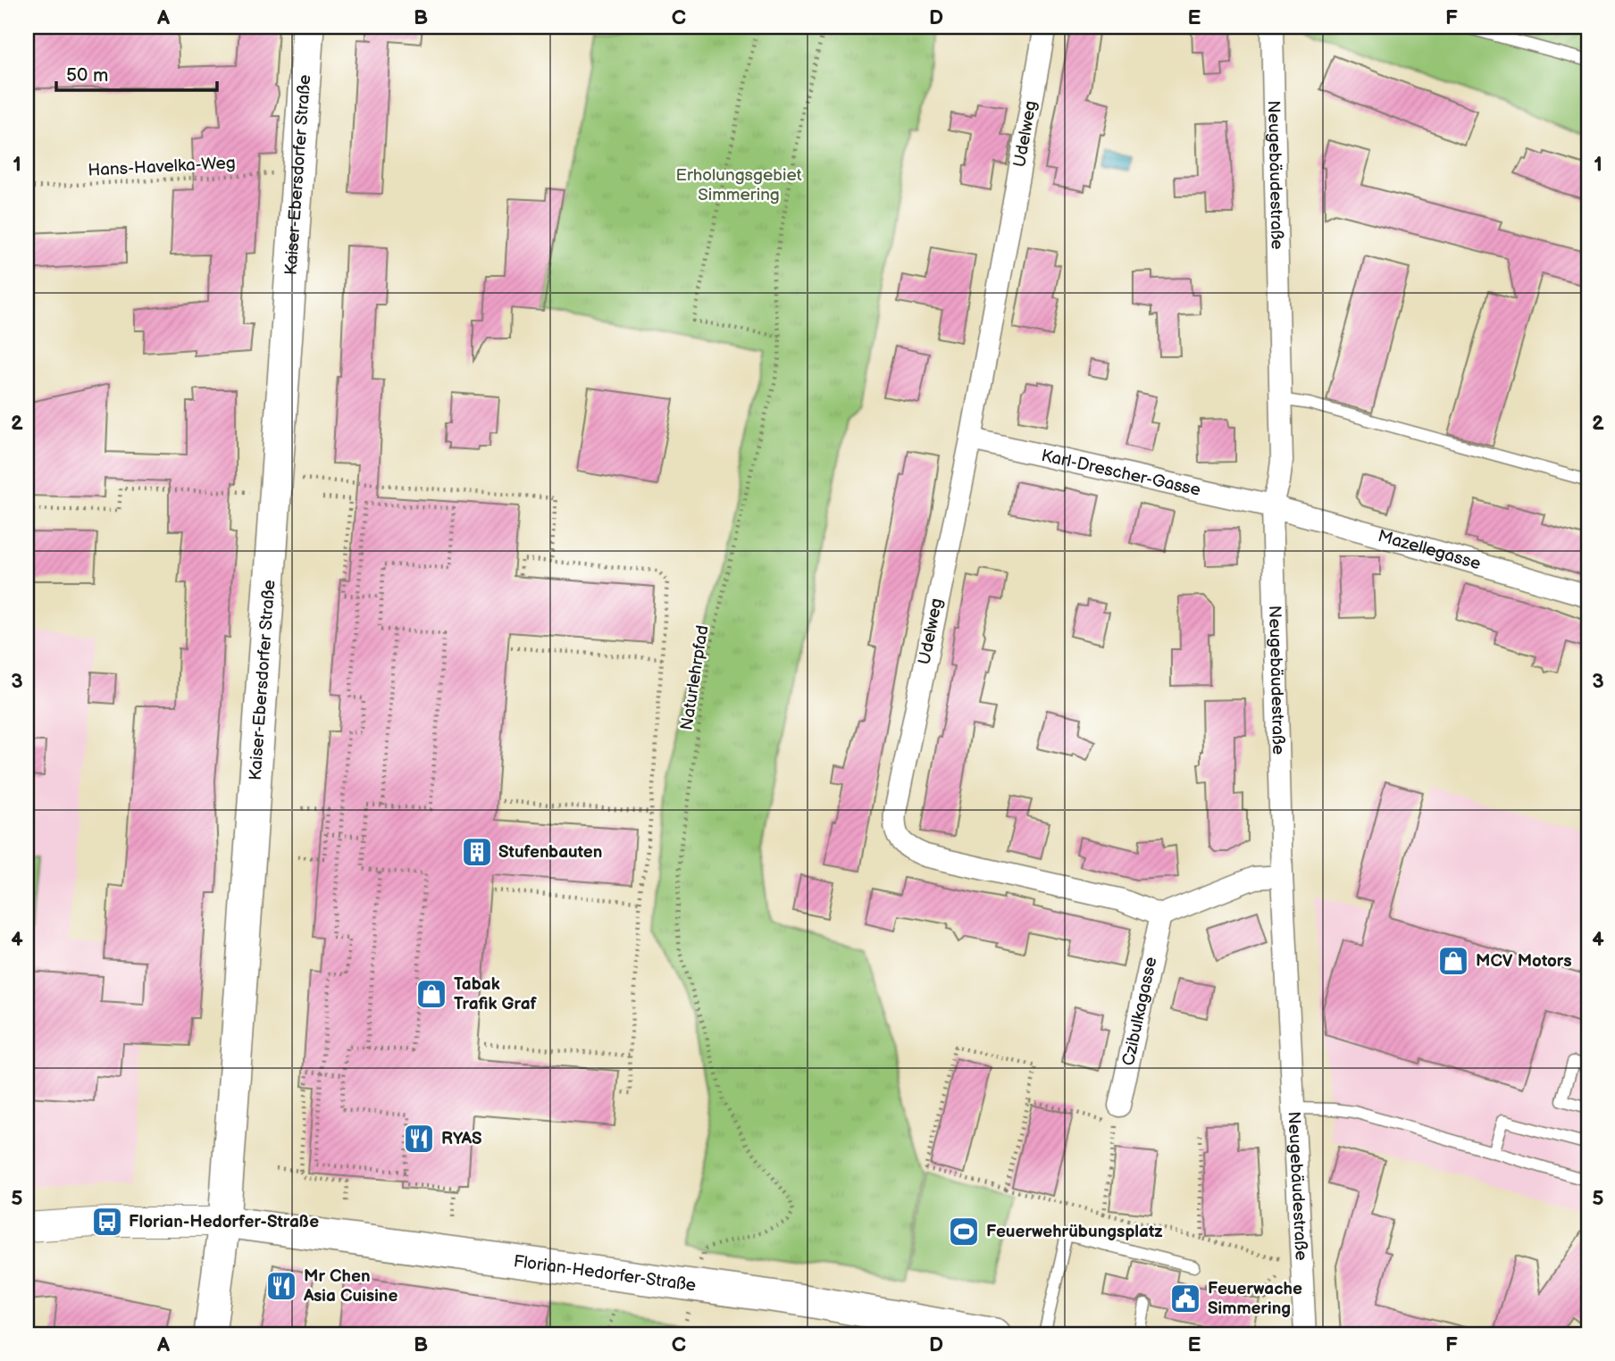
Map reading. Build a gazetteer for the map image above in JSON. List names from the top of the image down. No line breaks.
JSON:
{"streets":{"main road":["Kaiser-Ebersdorfer Straße","Florian-Hedorfer-Straße"],"street":["Udelweg","Neugebäudestraße","Karl-Drescher-Gasse","Mazellegasse","Czibulkagasse"],"path":["Hans-Havelka-Weg","Naturlehrpfad"]},"crossings":[["Udelweg","Karl-Drescher-Gasse"],["Udelweg","Czibulkagasse"],["Hans-Havelka-Weg","Kaiser-Ebersdorfer Straße"],["Neugebäudestraße","Karl-Drescher-Gasse"],["Neugebäudestraße","Mazellegasse"],["Kaiser-Ebersdorfer Straße","Florian-Hedorfer-Straße"],["Karl-Drescher-Gasse","Mazellegasse"]],"parks":["Erholungsgebiet Simmering"],"places":{"building":["Stufenbauten"],"shop":["MCV Motors","Tabak Trafik Graf"],"restaurant":["RYAS","Mr Chen Asia Cuisine"],"bus stop":["Florian-Hedorfer-Straße"],"sports":["Feuerwehrübungsplatz"],"public building":["Feuerwache Simmering"]},"scale_bar":"50 m","grid":{"columns":["A","B","C","D","E","F"],"rows":["1","2","3","4","5"]}}
